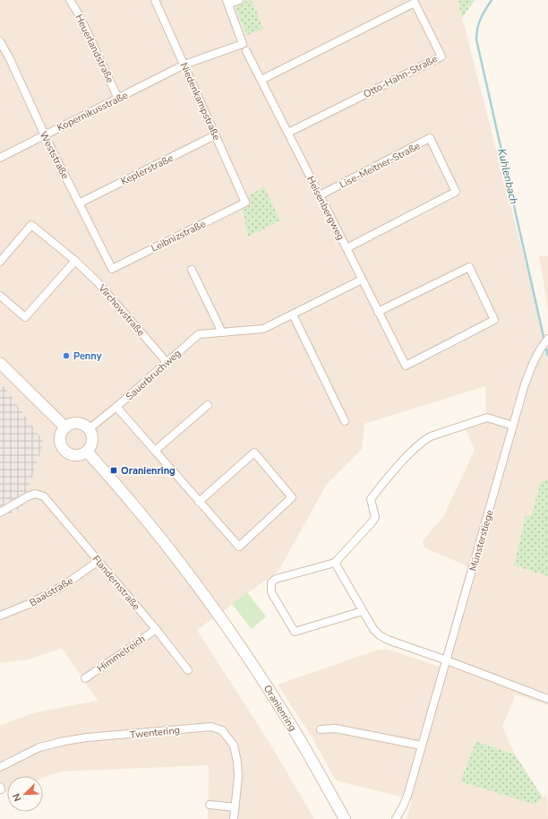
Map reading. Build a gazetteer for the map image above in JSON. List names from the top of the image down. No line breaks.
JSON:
{"streets":{"street":["Heuerlandstraße","Otto-Hahn-Straße","Niedenkampstraße","Kopernikusstraße","Weststraße","Lise-Meitner-Straße","Keplerstraße","Heisenbergweg","Leibnizstraße","Virchowstraße","Sauerbruchweg","Münsterstiege","Flandernstraße","Baalstraße","Himmelreich","Oranienring","Twentering"]},"crossings":[["Heuerlandstraße","Kopernikusstraße"],["Otto-Hahn-Straße","Heisenbergweg"],["Niedenkampstraße","Kopernikusstraße"],["Niedenkampstraße","Keplerstraße"],["Niedenkampstraße","Leibnizstraße"],["Kopernikusstraße","Weststraße"],["Weststraße","Keplerstraße"],["Weststraße","Leibnizstraße"],["Lise-Meitner-Straße","Heisenbergweg"],["Heisenbergweg","Sauerbruchweg"],["Virchowstraße","Sauerbruchweg"],["Sauerbruchweg","Oranienring"],["Flandernstraße","Baalstraße"],["Flandernstraße","Himmelreich"]],"water":["Kuhlenbach"],"places":{"other":["Penny"],"transit":["Oranienring"]},"north":"bottom left"}
